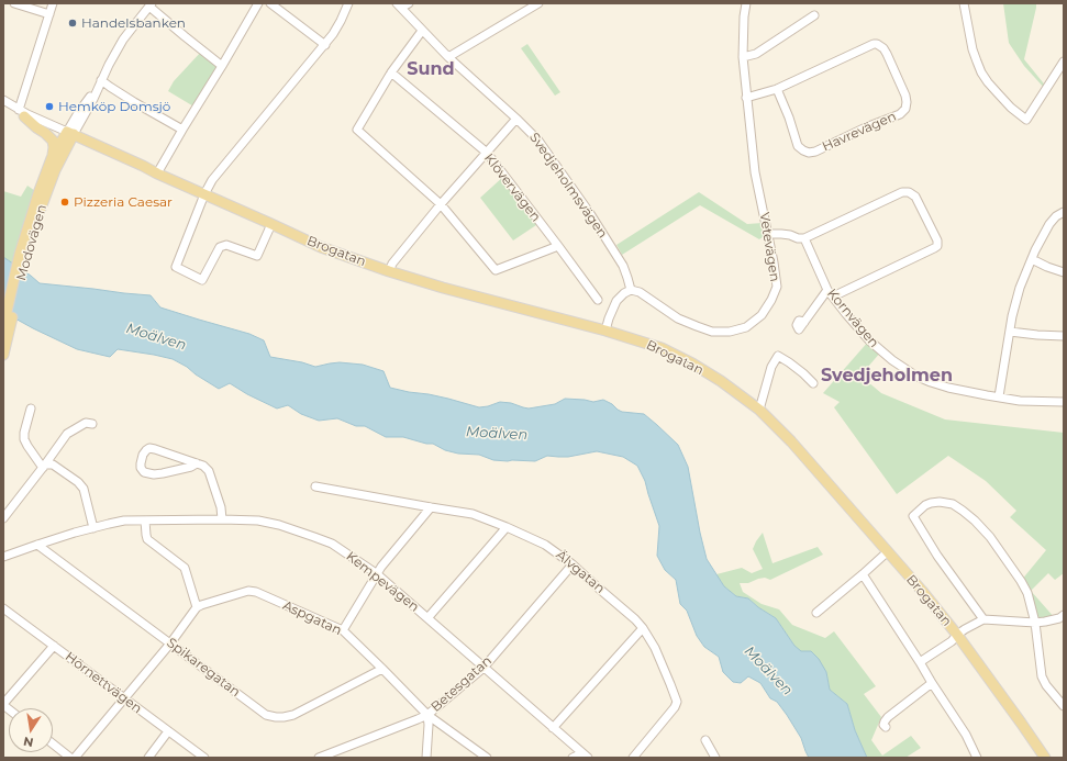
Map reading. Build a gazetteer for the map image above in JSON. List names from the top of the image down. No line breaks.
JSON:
{"streets":{"main road":["Modovägen","Brogatan"],"street":["Havrevägen","Svedjeholmsvägen","Klövervägen","Vetevägen","Kornvägen","Älvgatan","Kempevägen","Aspgatan","Spikaregatan","Hörnettvägen","Betesgatan"]},"crossings":[["Havrevägen","Vetevägen"],["Svedjeholmsvägen","Vetevägen"],["Modovägen","Brogatan"],["Älvgatan","Betesgatan"],["Kempevägen","Spikaregatan"],["Kempevägen","Betesgatan"],["Aspgatan","Spikaregatan"],["Aspgatan","Betesgatan"]],"districts":["Sund","Svedjeholmen"],"water":["Moälven"],"places":["Handelsbanken","Hemköp Domsjö","Pizzeria Caesar"],"north":"bottom"}
